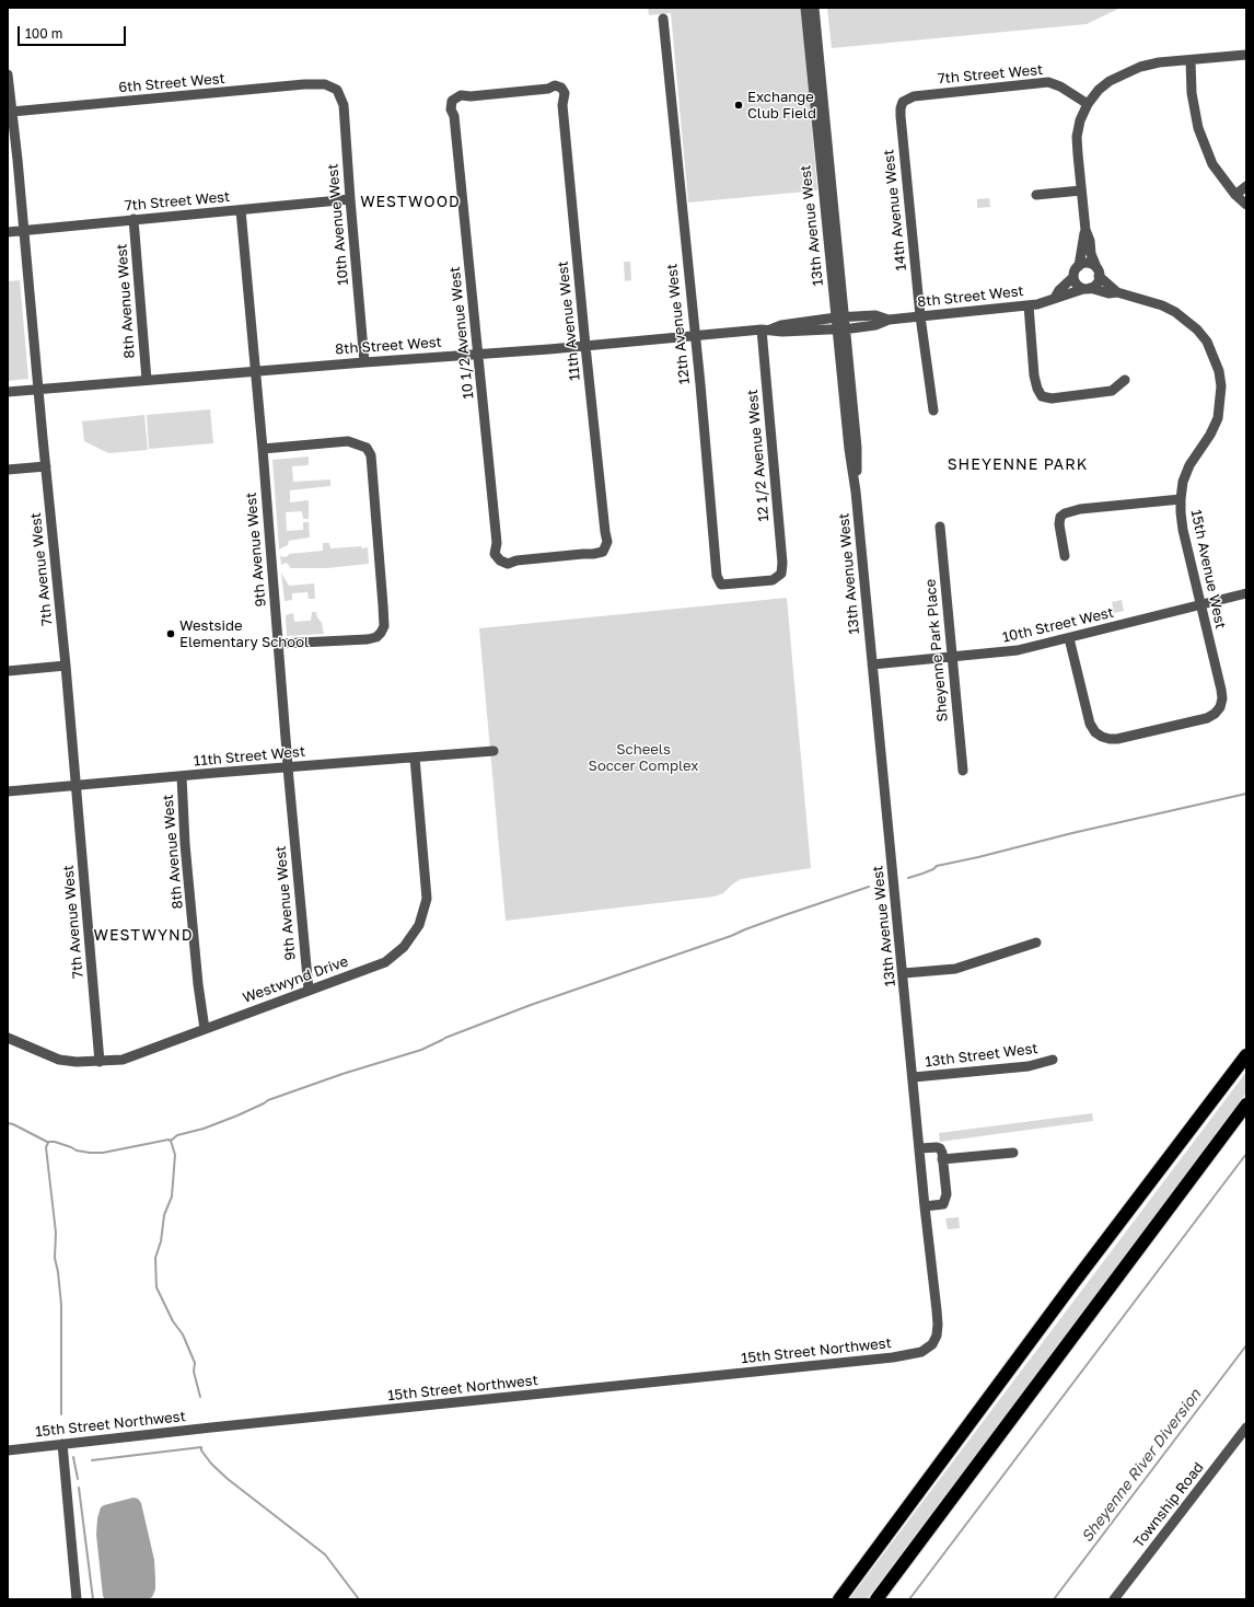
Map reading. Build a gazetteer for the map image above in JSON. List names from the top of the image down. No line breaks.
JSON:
{"streets":{"street":["7th Street West","6th Street West","14th Avenue West","10th Avenue West","13th Avenue West","8th Street West","8th Avenue West","11th Avenue West","12th Avenue West","10 1/2 Avenue West","12 1/2 Avenue West","9th Avenue West","7th Avenue West","15th Avenue West","10th Street West","Sheyenne Park Place","11th Street West","Westwynd Drive","13th Street West","15th Street Northwest","Township Road"]},"crossings":[["7th Street West","14th Avenue West"],["7th Street West","10th Avenue West"],["7th Street West","8th Avenue West"],["7th Street West","9th Avenue West"],["7th Street West","7th Avenue West"],["6th Street West","10th Avenue West"],["6th Street West","7th Avenue West"],["14th Avenue West","8th Street West"],["10th Avenue West","8th Street West"],["13th Avenue West","8th Street West"],["13th Avenue West","10th Street West"],["13th Avenue West","13th Street West"],["13th Avenue West","15th Street Northwest"],["8th Street West","8th Avenue West"],["8th Street West","11th Avenue West"],["8th Street West","12th Avenue West"],["8th Street West","10 1/2 Avenue West"],["8th Street West","12 1/2 Avenue West"],["8th Street West","9th Avenue West"],["8th Street West","7th Avenue West"],["8th Street West","15th Avenue West"],["8th Avenue West","11th Street West"],["8th Avenue West","Westwynd Drive"],["11th Avenue West","10 1/2 Avenue West"],["12th Avenue West","12 1/2 Avenue West"],["9th Avenue West","11th Street West"],["9th Avenue West","Westwynd Drive"],["7th Avenue West","11th Street West"],["7th Avenue West","Westwynd Drive"],["15th Avenue West","10th Street West"],["10th Street West","Sheyenne Park Place"],["11th Street West","Westwynd Drive"]],"districts":["WESTWOOD","SHEYENNE PARK","WESTWYND"],"water":["Sheyenne River Diversion"],"parks":["Scheels Soccer Complex"],"places":["Exchange Club Field","Westside Elementary School"],"scale_bar":"100 m"}
